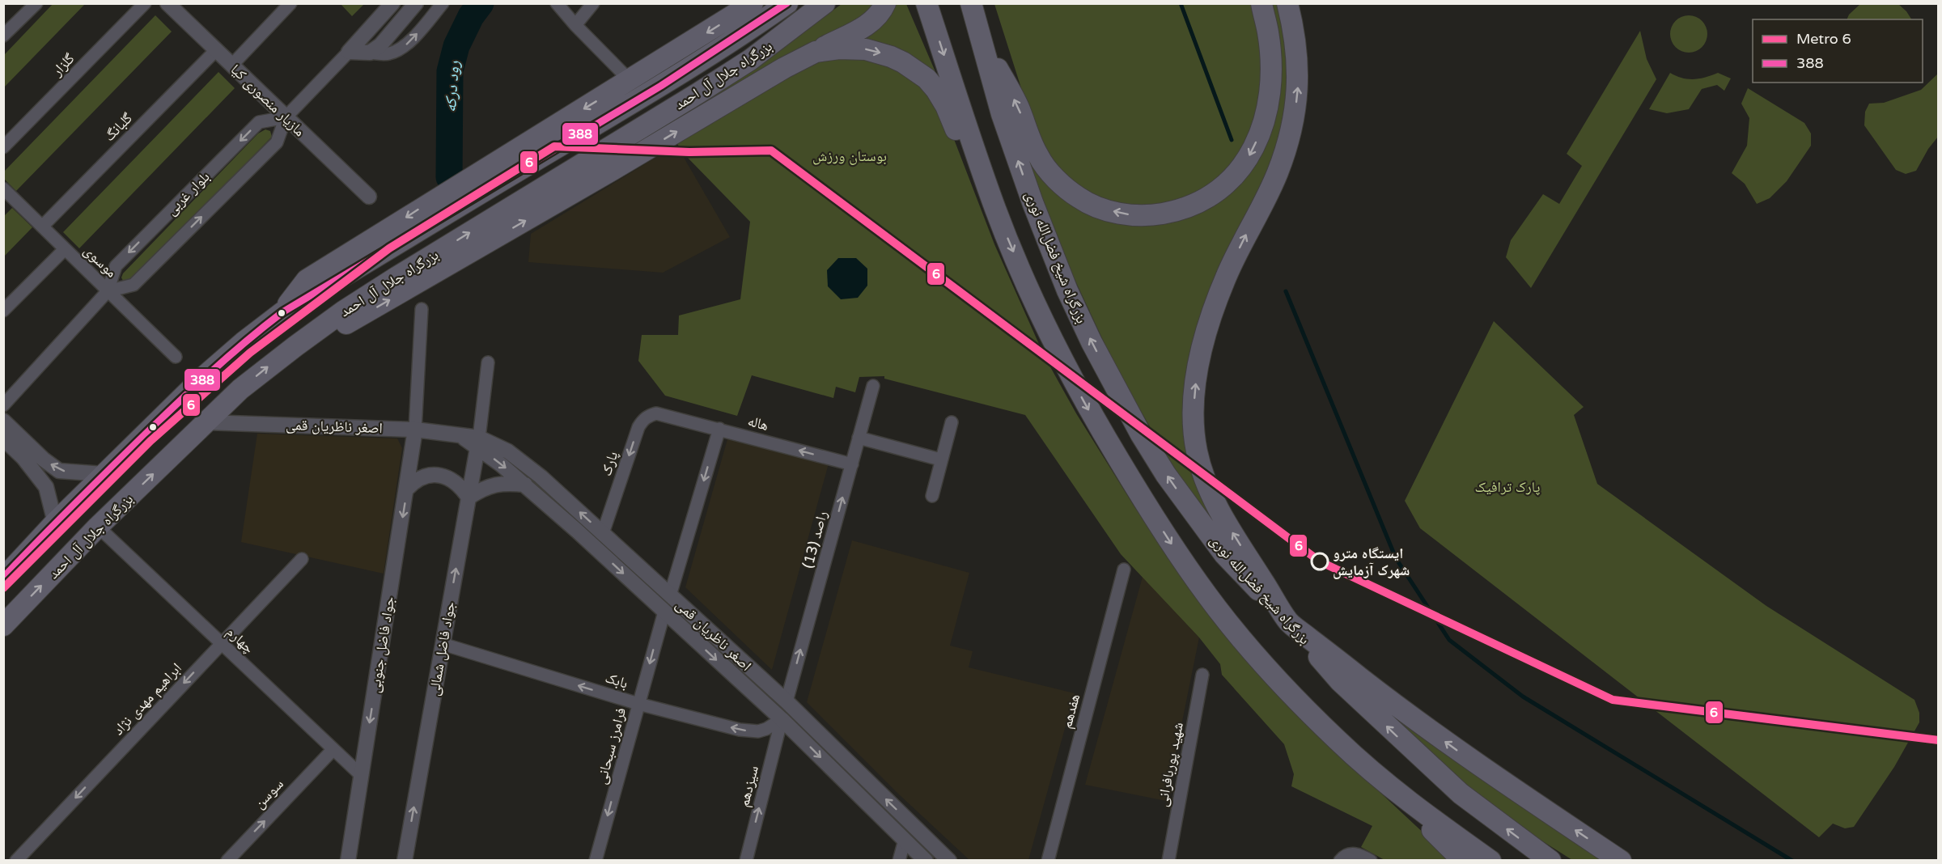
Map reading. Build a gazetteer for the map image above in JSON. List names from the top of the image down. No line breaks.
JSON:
{"streets":{"highway":["بزرگراه جلال آل احمد","بزرگراه شیخ فضل‌الله نوری"],"street":["گلزار","مازیار منصوری کیا","گلبانگ","بلوار غربی","موسوی","هاله","اصغر ناظریان قمی","پارک","راصد (13)","چهارم","جواد فاضل جنوبی","جواد فاضل شمالی","بابک","ابراهیم مهدی نژاد","هفدهم","فرامرز سبحانی","شهید پوربافرانی","سیزدهم","سوسن"]},"crossings":[["بزرگراه جلال آل احمد","اصغر ناظریان قمی"],["بزرگراه جلال آل احمد","چهارم"],["مازیار منصوری کیا","گلبانگ"],["مازیار منصوری کیا","بلوار غربی"],["گلبانگ","موسوی"],["بلوار غربی","موسوی"],["هاله","پارک"],["هاله","راصد (13)"],["اصغر ناظریان قمی","پارک"],["اصغر ناظریان قمی","راصد (13)"],["اصغر ناظریان قمی","جواد فاضل جنوبی"],["اصغر ناظریان قمی","جواد فاضل شمالی"],["اصغر ناظریان قمی","بابک"],["اصغر ناظریان قمی","فرامرز سبحانی"],["اصغر ناظریان قمی","سیزدهم"],["چهارم","جواد فاضل جنوبی"],["چهارم","ابراهیم مهدی نژاد"],["چهارم","سوسن"],["جواد فاضل شمالی","بابک"],["بابک","فرامرز سبحانی"],["بابک","سیزدهم"]],"one_way":["هاله","راصد (13)","جواد فاضل جنوبی","جواد فاضل شمالی","بابک","ابراهیم مهدی نژاد","فرامرز سبحانی","سیزدهم","سوسن"],"water":["رود درکه"],"parks":["بوستان ورزش","پارک ترافیک"],"places":["ایستگاه مترو شهرک آزمایش"],"lines":["transit line 388","metro line 6"],"legend":["Metro 6","388"]}
